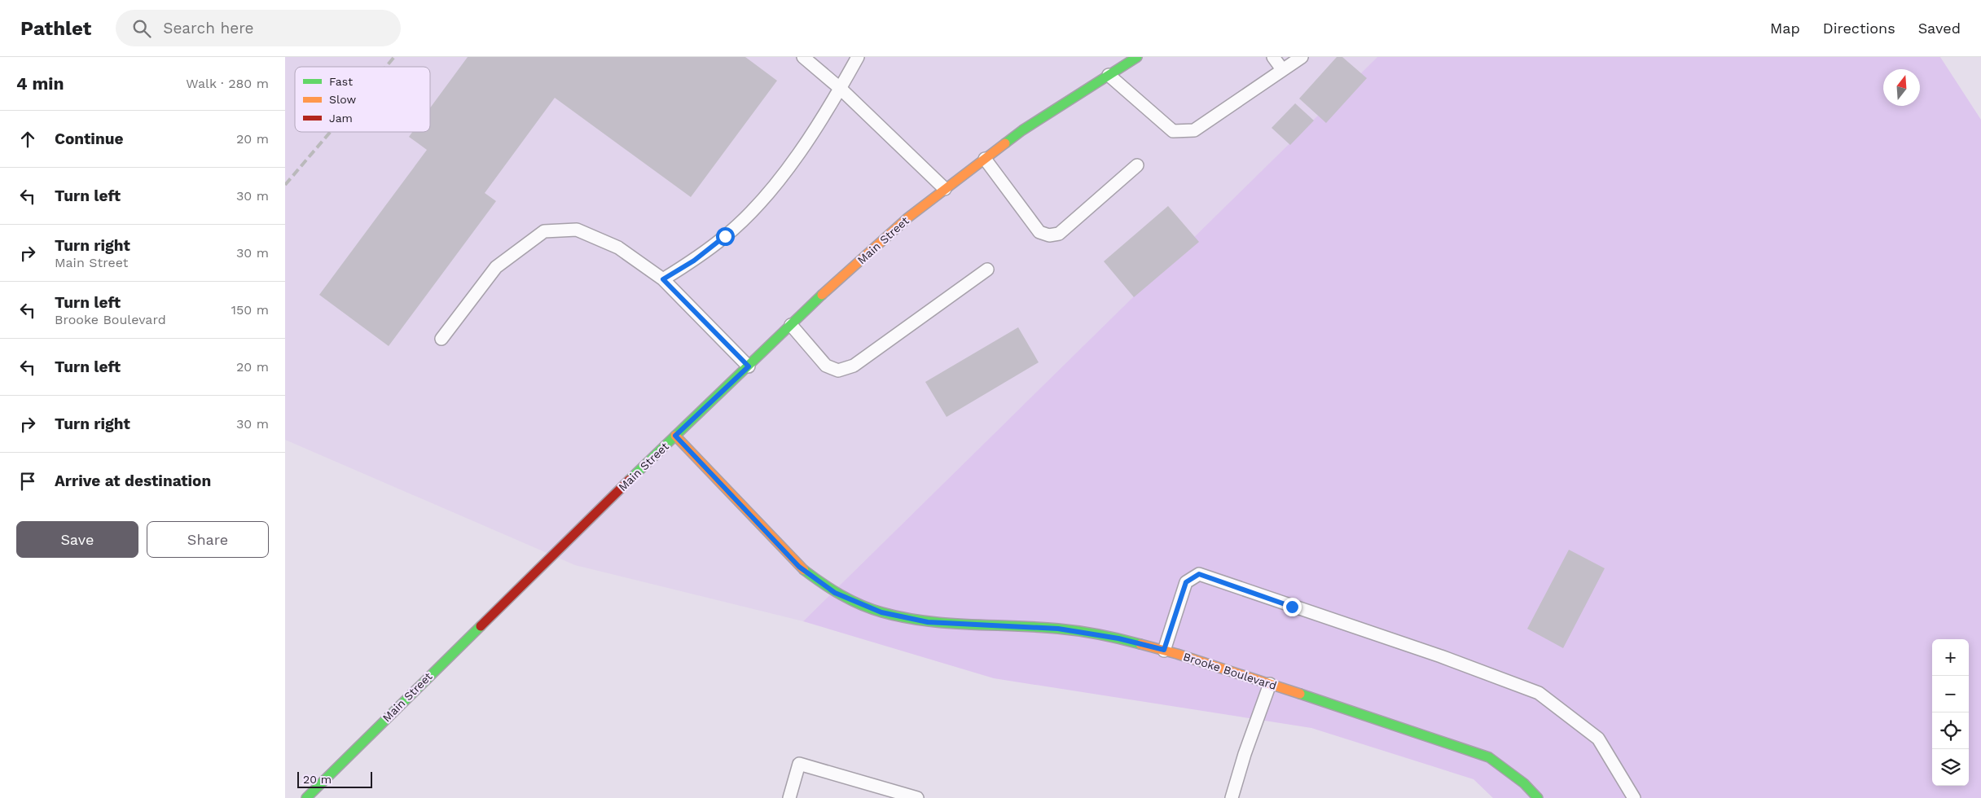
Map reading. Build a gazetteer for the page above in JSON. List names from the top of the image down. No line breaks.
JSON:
{"streets":{"main road":["Main Street","Brooke Boulevard"]},"crossings":[["Main Street","Brooke Boulevard"]],"legend":["Fast","Slow","Jam"],"scale_bar":"20 m","north":"top","page":{"header":"Pathlet","search":"Search here","nav":["Map","Directions","Saved"],"heading":["4 min","Walk · 280 m"],"list":[["Continue","20 m"],["Turn left","30 m"],["Turn right","Main Street","30 m"],["Turn left","Brooke Boulevard","150 m"],["Turn left","20 m"],["Turn right","30 m"],"Arrive at destination"],"buttons":["Save","Share"],"map_buttons":["+","−"],"scale":"20 m"}}
